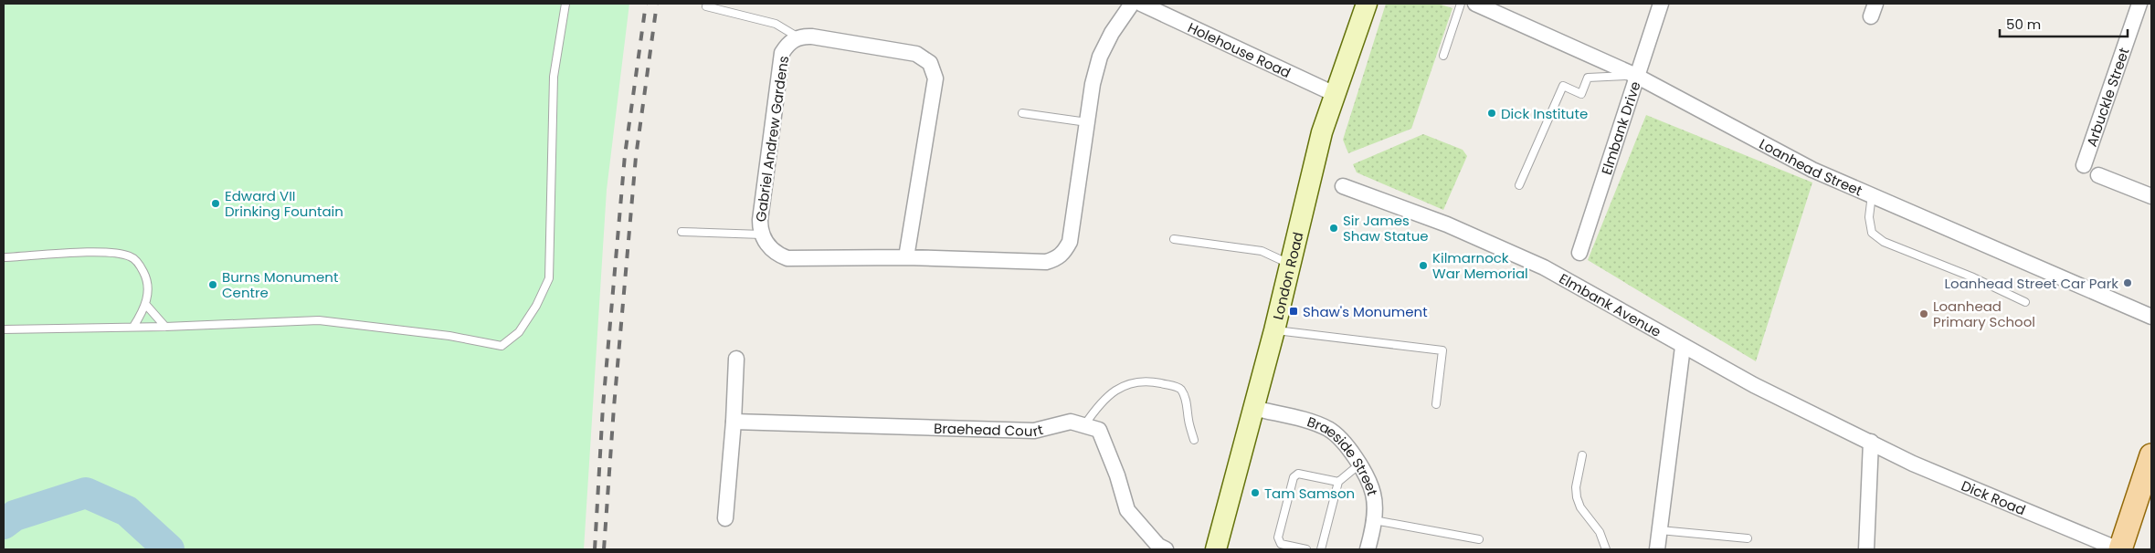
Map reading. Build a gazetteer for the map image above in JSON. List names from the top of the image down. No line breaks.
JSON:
{"streets":{"main road":["London Road"],"street":["Holehouse Road","Arbuckle Street","Elmbank Drive","Gabriel Andrew Gardens","Loanhead Street","Elmbank Avenue","Braehead Court","Braeside Street","Dick Road"]},"crossings":[["Holehouse Road","London Road"],["Elmbank Drive","Loanhead Street"],["London Road","Braeside Street"],["Elmbank Avenue","Dick Road"]],"places":{"other":["Dick Institute","Edward VII Drinking Fountain","Sir James Shaw Statue","Kilmarnock War Memorial","Loanhead Street Car Park","Burns Monument Centre","Loanhead Primary School","Tam Samson"],"transit":["Shaw's Monument"]},"scale_bar":"50 m"}
